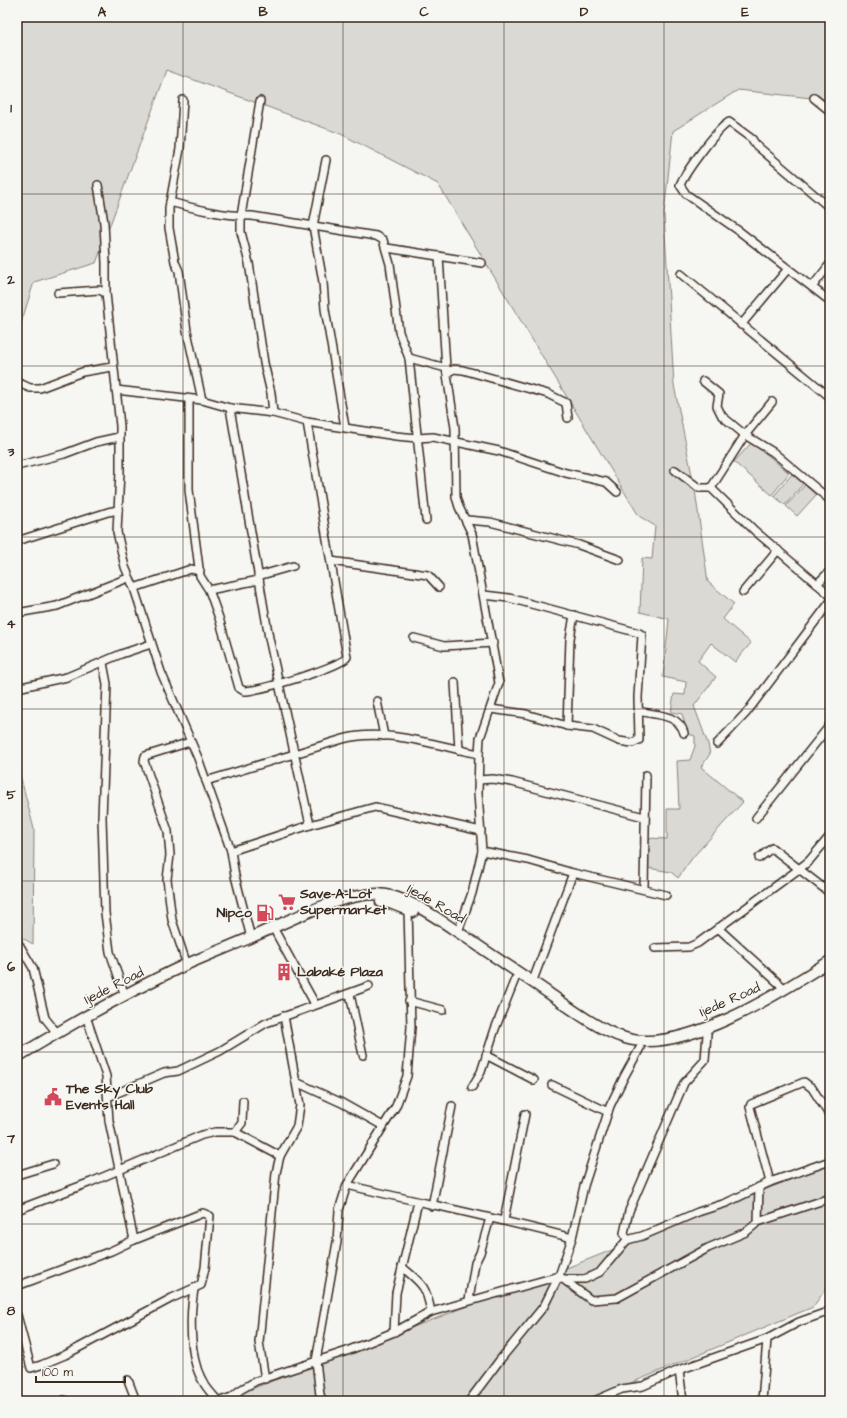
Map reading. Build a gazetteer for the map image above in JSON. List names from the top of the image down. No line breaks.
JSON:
{"streets":{"main road":["Ijede Road"]},"places":{"supermarket":["Save-A-Lot Supermarket"],"fuel station":["Nipco"],"building":["Labaké Plaza"],"public building":["The Sky Club Events Hall"]},"scale_bar":"100 m","grid":{"columns":["A","B","C","D","E"],"rows":["1","2","3","4","5","6","7","8"]}}
